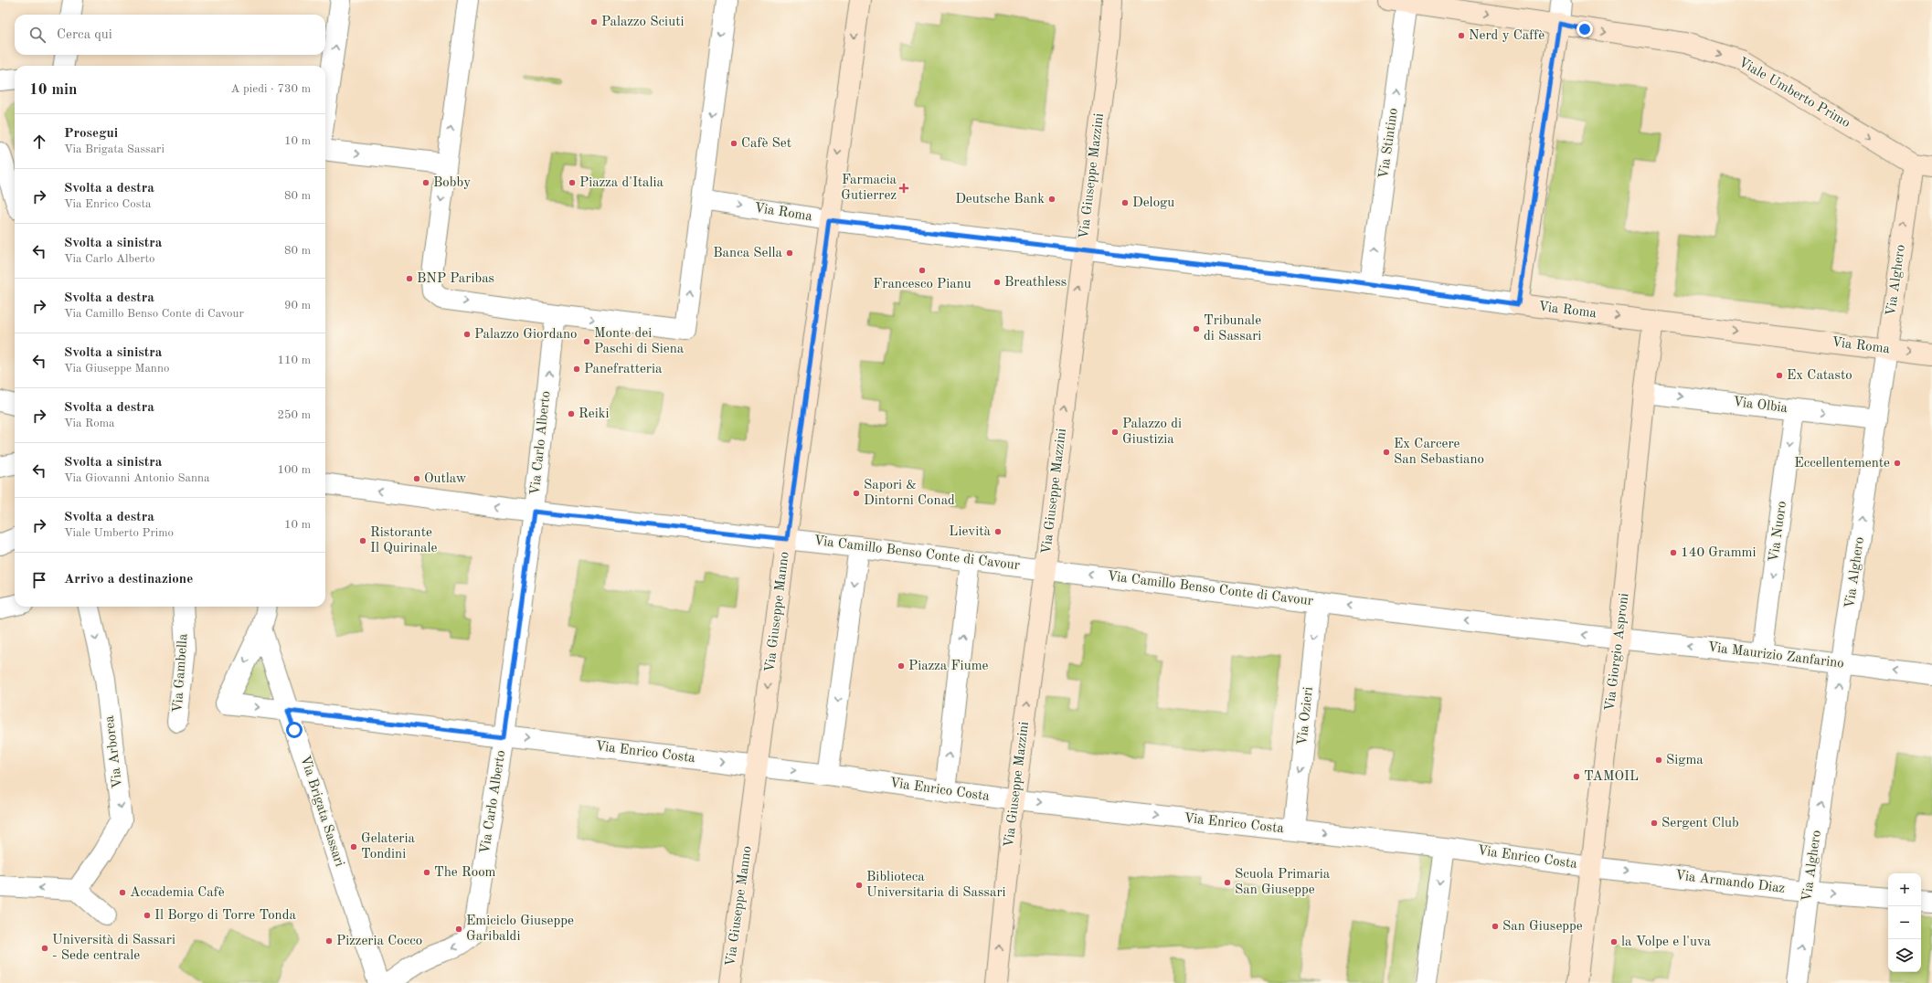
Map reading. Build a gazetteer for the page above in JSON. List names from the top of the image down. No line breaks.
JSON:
{"streets":{"street":["Viale Umberto Primo","Via Stintino","Via Giuseppe Mazzini","Via Roma","Via Alghero","Via Olbia","Via Carlo Alberto","Via Nuoro","Via Camillo Benso Conte di Cavour","Via Giuseppe Manno","Via Giorgio Asproni","Via Maurizio Zanfarino","Via Gambella","Via Ozieri","Via Arborea","Via Enrico Costa","Via Brigata Sassari","Via Armando Diaz"]},"crossings":[["Viale Umberto Primo","Via Stintino"],["Viale Umberto Primo","Via Alghero"],["Via Stintino","Via Roma"],["Via Giuseppe Mazzini","Via Roma"],["Via Giuseppe Mazzini","Via Camillo Benso Conte di Cavour"],["Via Giuseppe Mazzini","Via Enrico Costa"],["Via Roma","Via Alghero"],["Via Roma","Via Giuseppe Manno"],["Via Roma","Via Giorgio Asproni"],["Via Alghero","Via Olbia"],["Via Alghero","Via Maurizio Zanfarino"],["Via Alghero","Via Armando Diaz"],["Via Olbia","Via Nuoro"],["Via Olbia","Via Giorgio Asproni"],["Via Carlo Alberto","Via Camillo Benso Conte di Cavour"],["Via Carlo Alberto","Via Enrico Costa"],["Via Nuoro","Via Maurizio Zanfarino"],["Via Camillo Benso Conte di Cavour","Via Giuseppe Manno"],["Via Camillo Benso Conte di Cavour","Via Giorgio Asproni"],["Via Camillo Benso Conte di Cavour","Via Maurizio Zanfarino"],["Via Camillo Benso Conte di Cavour","Via Ozieri"],["Via Giuseppe Manno","Via Enrico Costa"],["Via Giorgio Asproni","Via Maurizio Zanfarino"],["Via Giorgio Asproni","Via Enrico Costa"],["Via Giorgio Asproni","Via Armando Diaz"],["Via Ozieri","Via Enrico Costa"],["Via Enrico Costa","Via Brigata Sassari"],["Via Enrico Costa","Via Armando Diaz"]],"one_way":["Viale Umberto Primo","Via Roma","Via Alghero","Via Olbia","Via Nuoro","Via Camillo Benso Conte di Cavour","Via Maurizio Zanfarino","Via Ozieri","Via Arborea","Via Enrico Costa","Via Armando Diaz"],"places":{"other":["Palazzo Sciuti","Nerd y Caffè","Cafè Set","Bobby","Piazza d'Italia","Deutsche Bank","Delogu","Banca Sella","Francesco Pianu","BNP Paribas","Breathless","Tribunale di Sassari","Palazzo Giordano","Monte dei Paschi di Siena","Panefratteria","Ex Catasto","Reiki","Palazzo di Giustizia","Ex Carcere San Sebastiano","Eccellentemente","Outlaw","Sapori & Dintorni Conad","Lievità","Ristorante Il Quirinale","140 Grammi","Piazza Fiume","Sigma","TAMOIL","Sergent Club","Gelateria Tondini","The Room","Scuola Primaria San Giuseppe","Biblioteca Universitaria di Sassari","Accademia Cafè","Il Borgo di Torre Tonda","San Giuseppe","Emiciclo Giuseppe Garibaldi","Pizzeria Cocco","la Volpe e l'uva","Università di Sassari - Sede centrale"],"health":["Farmacia Gutierrez"]},"page":{"search":"Cerca qui","heading":["10 min","A piedi · 730 m"],"list":[["Prosegui","Via Brigata Sassari","10 m"],["Svolta a destra","Via Enrico Costa","80 m"],["Svolta a sinistra","Via Carlo Alberto","80 m"],["Svolta a destra","Via Camillo Benso Conte di Cavour","90 m"],["Svolta a sinistra","Via Giuseppe Manno","110 m"],["Svolta a destra","Via Roma","250 m"],["Svolta a sinistra","Via Giovanni Antonio Sanna","100 m"],["Svolta a destra","Viale Umberto Primo","10 m"],"Arrivo a destinazione"],"map_buttons":["+","−"]}}
